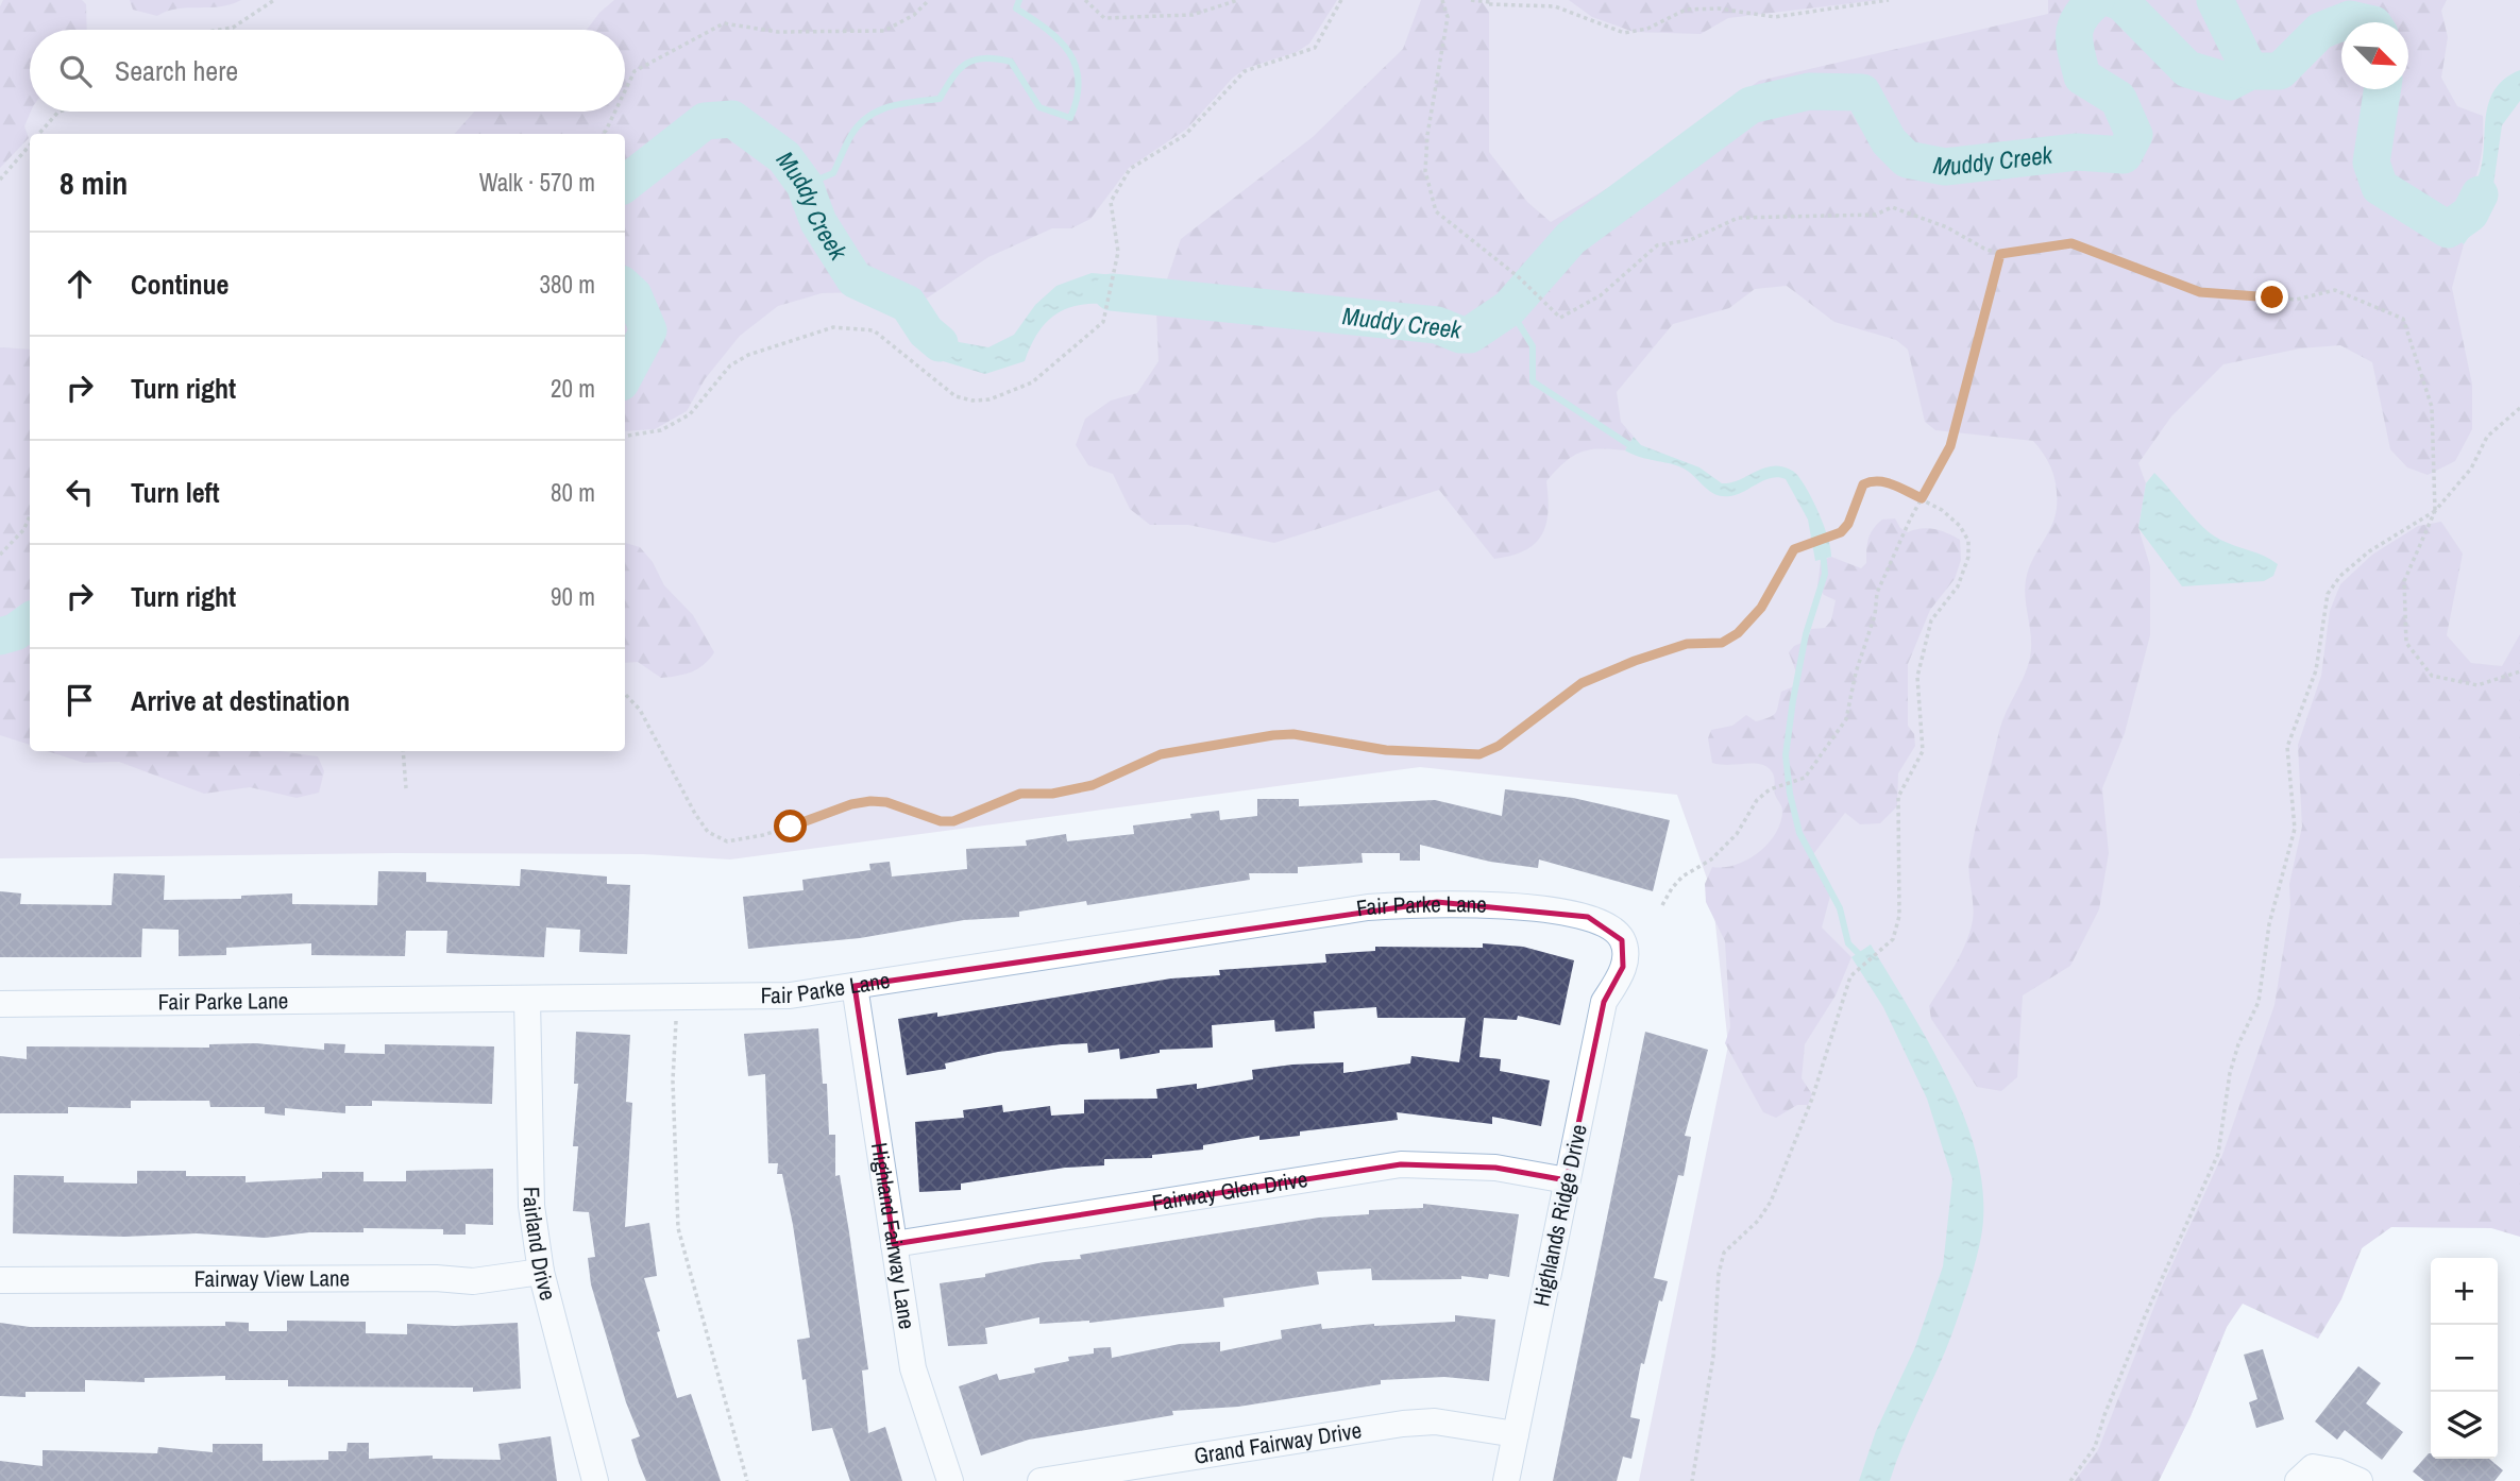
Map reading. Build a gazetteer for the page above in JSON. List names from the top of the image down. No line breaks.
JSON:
{"streets":{"street":["Fair Parke Lane","Fairway Glen Drive","Highlands Ridge Drive","Highland Fairway Lane","Fairland Drive","Fairway View Lane","Grand Fairway Drive"]},"crossings":[["Fair Parke Lane","Highlands Ridge Drive"],["Fair Parke Lane","Highland Fairway Lane"],["Fair Parke Lane","Fairland Drive"],["Fairway Glen Drive","Highlands Ridge Drive"],["Fairway Glen Drive","Highland Fairway Lane"],["Highlands Ridge Drive","Grand Fairway Drive"],["Fairland Drive","Fairway View Lane"]],"water":["Muddy Creek"],"north":"bottom right","page":{"search":"Search here","heading":["8 min","Walk · 570 m"],"list":[["Continue","380 m"],["Turn right","20 m"],["Turn left","80 m"],["Turn right","90 m"],"Arrive at destination"],"map_buttons":["+","−"]}}
